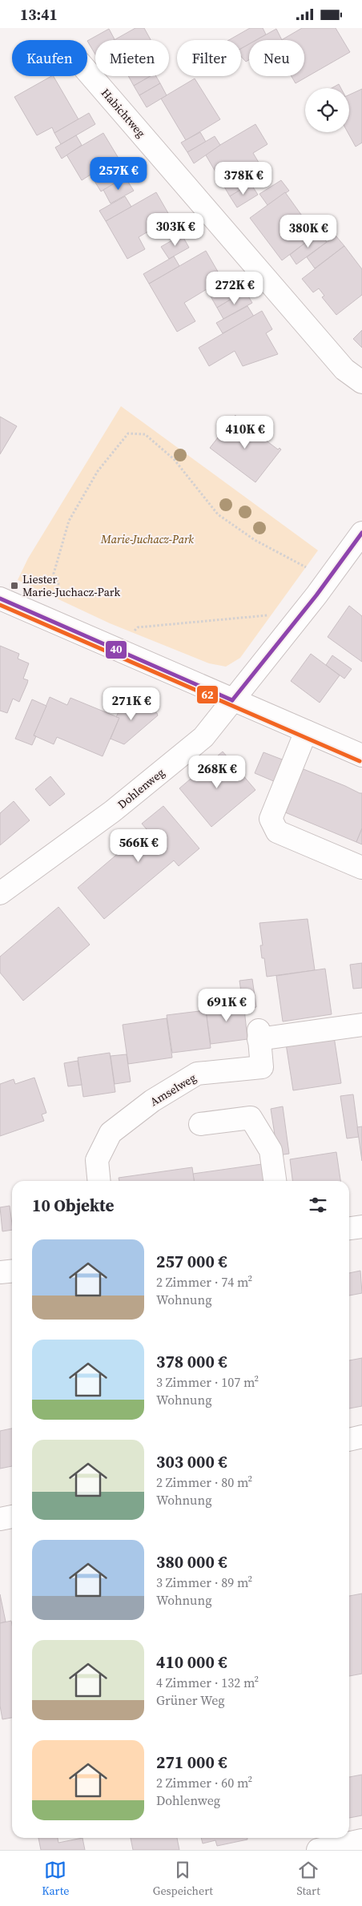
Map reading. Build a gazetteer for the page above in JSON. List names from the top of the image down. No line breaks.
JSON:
{"streets":{"street":["Habichtweg","Dohlenweg","Amselweg"]},"parks":["Marie-Juchacz-Park"],"places":{"transit":["Liester Marie-Juchacz-Park"]},"lines":["transit line 40","transit line 62"],"page":{"status":"13:41","chip":["Kaufen","Mieten","Filter","Neu"],"price":["257K €","378K €","303K €","380K €","272K €","410K €","271K €","268K €","566K €","691K €"],"heading":"10 Objekte","list":[{"name":"257 000 €","note":"2 Zimmer · 74 m² · Wohnung"},{"name":"378 000 €","note":"3 Zimmer · 107 m² · Wohnung"},{"name":"303 000 €","note":"2 Zimmer · 80 m² · Wohnung"},{"name":"380 000 €","note":"3 Zimmer · 89 m² · Wohnung"},{"name":"410 000 €","note":"4 Zimmer · 132 m² · Grüner Weg"},{"name":"271 000 €","note":"2 Zimmer · 60 m² · Dohlenweg"}],"tabs":["Karte","Gespeichert","Start"]}}
